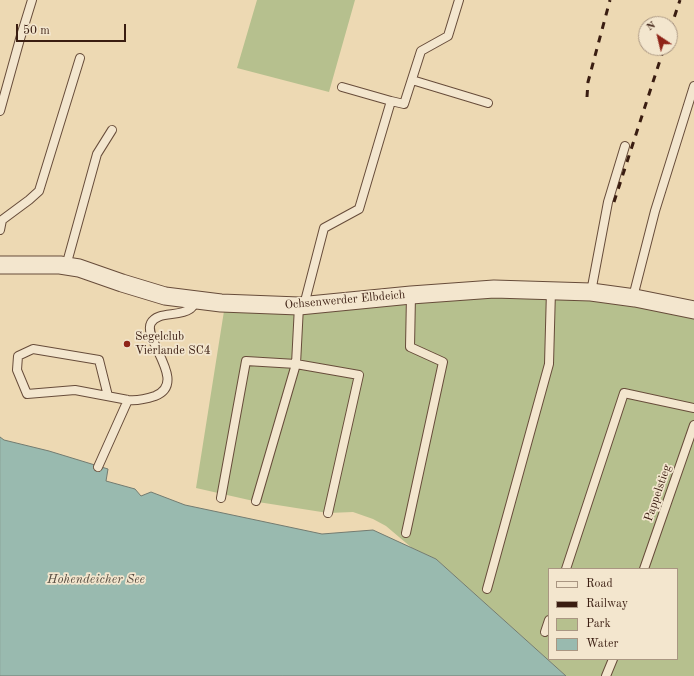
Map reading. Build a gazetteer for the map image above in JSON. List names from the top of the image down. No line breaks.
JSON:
{"streets":{"street":["Ochsenwerder Elbdeich"],"lane":["Pappelstieg"]},"water":["Hohendeicher See"],"places":["Segelclub Vierlande SC4"],"legend":["Road","Railway","Park","Water"],"scale_bar":"50 m","north":"top left"}
